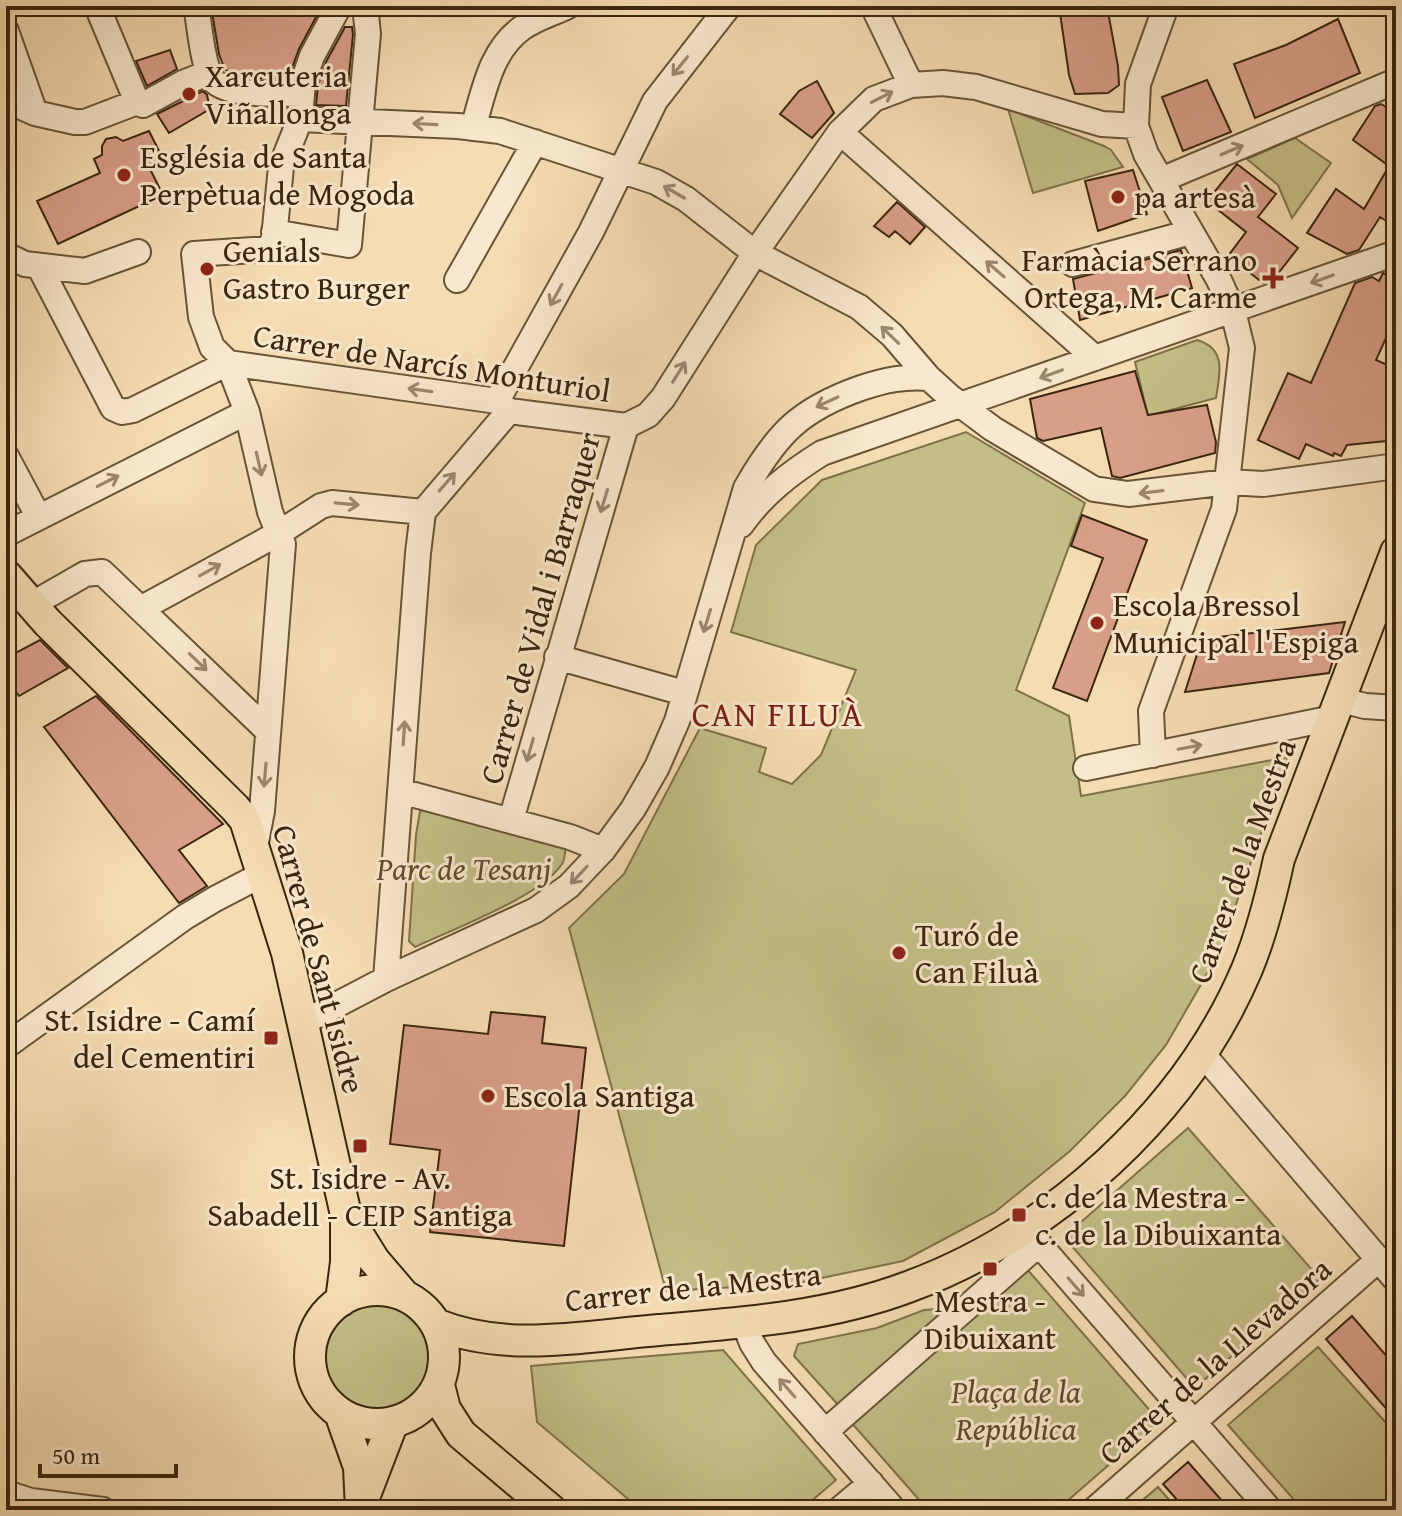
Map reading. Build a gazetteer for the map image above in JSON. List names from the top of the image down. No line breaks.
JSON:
{"streets":{"main road":["Carrer de la Mestra","Carrer de Sant Isidre"],"street":["Carrer de Narcís Monturiol","Carrer de Vidal i Barraquer","Carrer de la Llevadora"]},"crossings":[["Carrer de Narcís Monturiol","Carrer de Vidal i Barraquer"],["Carrer de la Mestra","Carrer de Sant Isidre"]],"districts":["CAN FILUÀ"],"parks":["Parc de Tesanj","Plaça de la República"],"places":{"other":["Xarcuteria Viñallonga","Església de Santa Perpètua de Mogoda","pa artesà","Genials Gastro Burger","Escola Bressol Municipal l'Espiga","Turó de Can Filuà","Escola Santiga"],"health":["Farmàcia Serrano Ortega, M. Carme"],"transit":["St. Isidre - Camí del Cementiri","St. Isidre - Av. Sabadell - CEIP Santiga","c. de la Mestra - c. de la Dibuixanta","Mestra - Dibuixant"]},"scale_bar":"50 m"}
